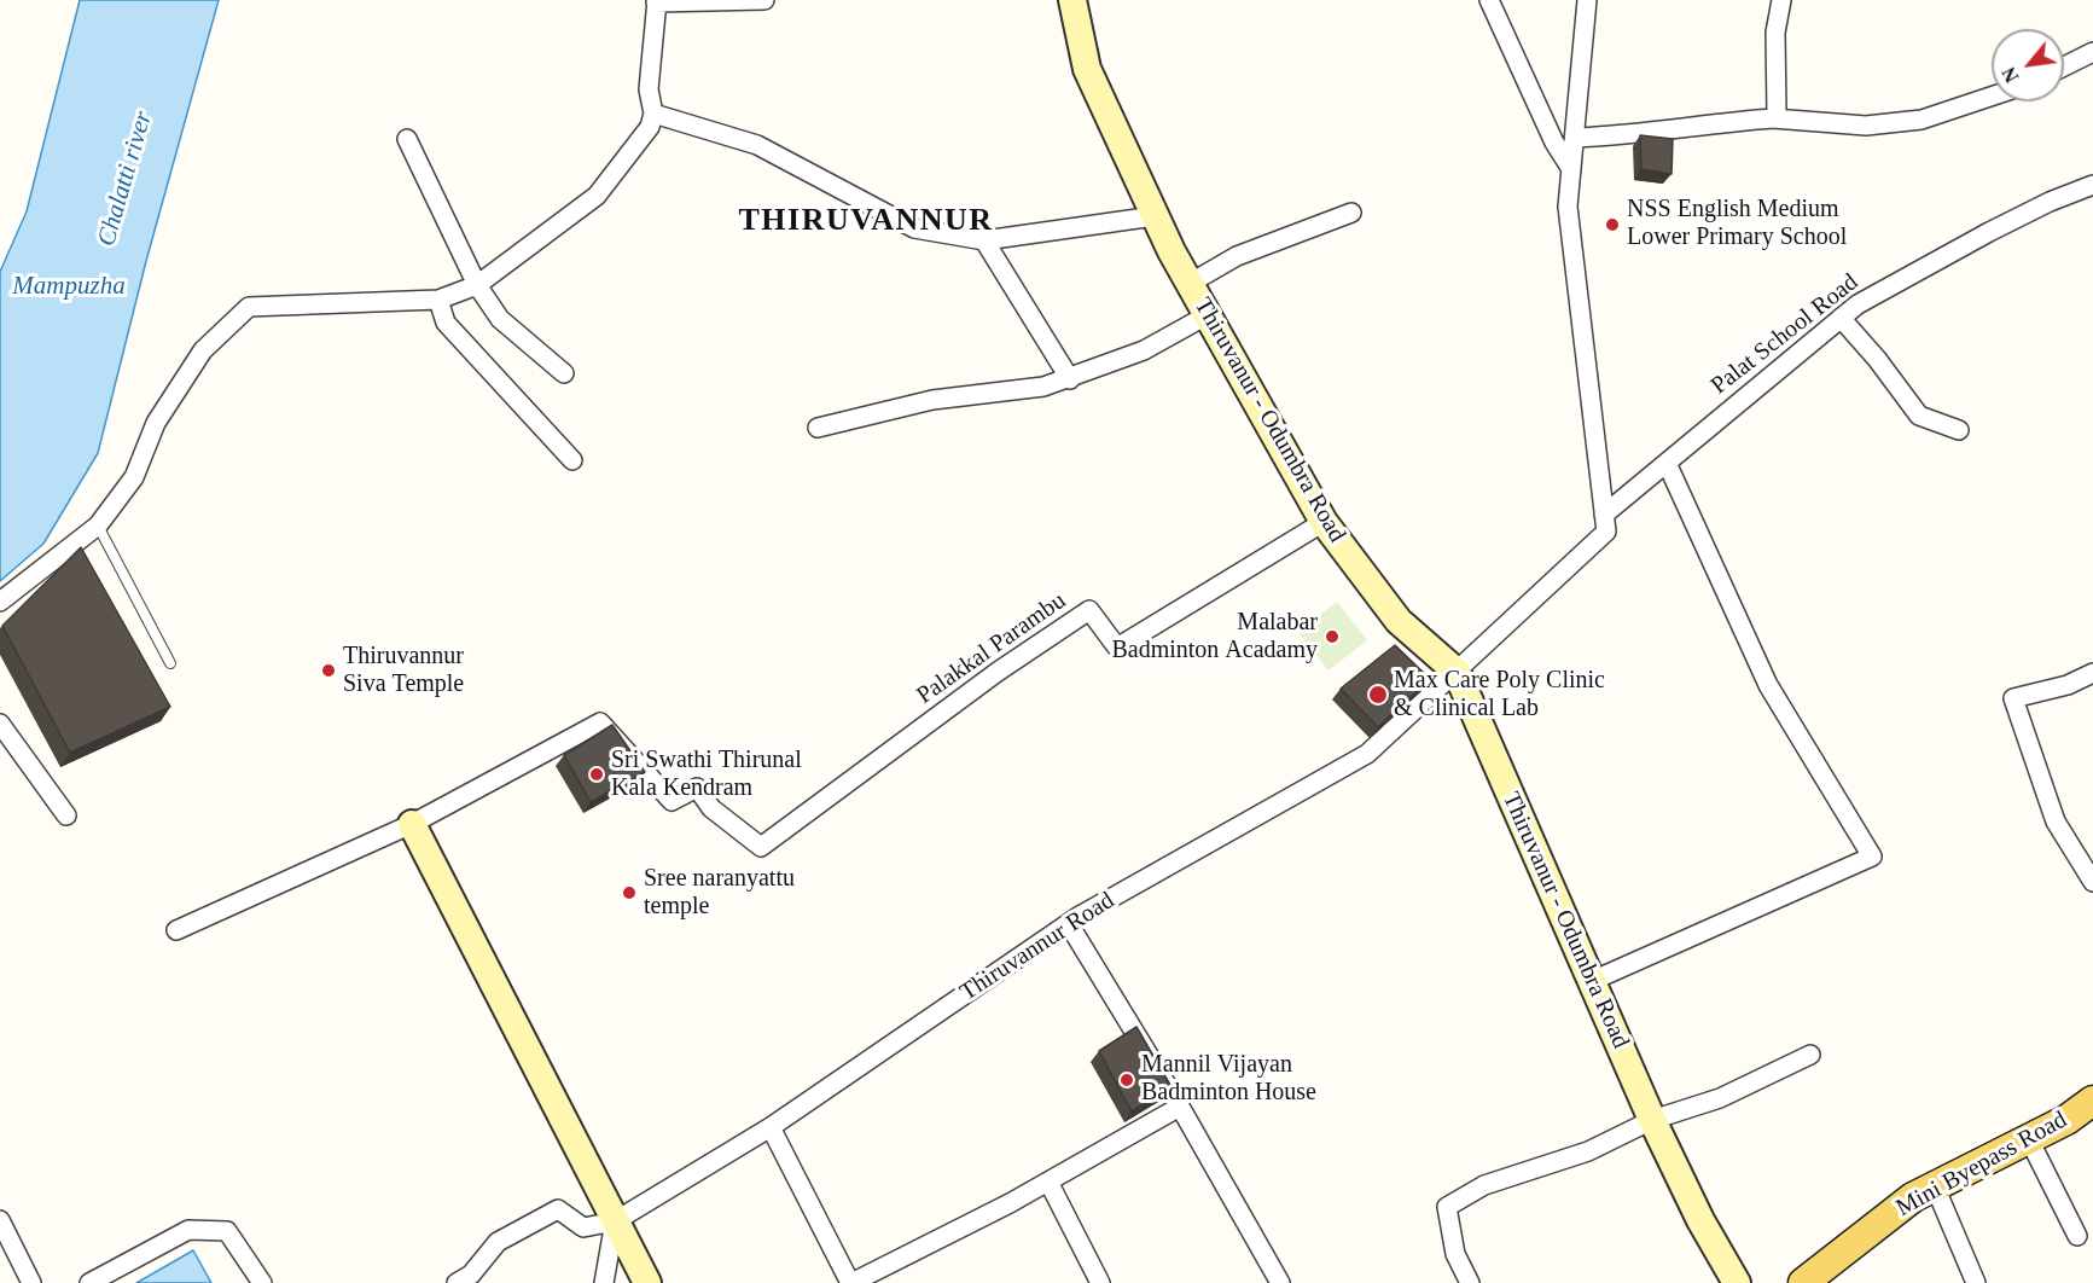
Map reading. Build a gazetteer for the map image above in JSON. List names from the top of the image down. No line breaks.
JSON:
{"streets":{"main road":["Thiruvanur - Odumbra Road","Mini Byepass Road"],"street":["Palat School Road","Palakkal Parambu","Thiruvannur Road"]},"crossings":[["Palat School Road","Thiruvannur Road"],["Thiruvanur - Odumbra Road","Palakkal Parambu"],["Thiruvanur - Odumbra Road","Thiruvannur Road"]],"districts":["THIRUVANNUR"],"water":["Chalatti river","Mampuzha"],"places":["NSS English Medium Lower Primary School","Malabar Badminton Acadamy","Thiruvannur Siva Temple","Max Care Poly Clinic & Clinical Lab","Sri Swathi Thirunal Kala Kendram","Sree naranyattu temple","Mannil Vijayan Badminton House"],"north":"bottom left"}
